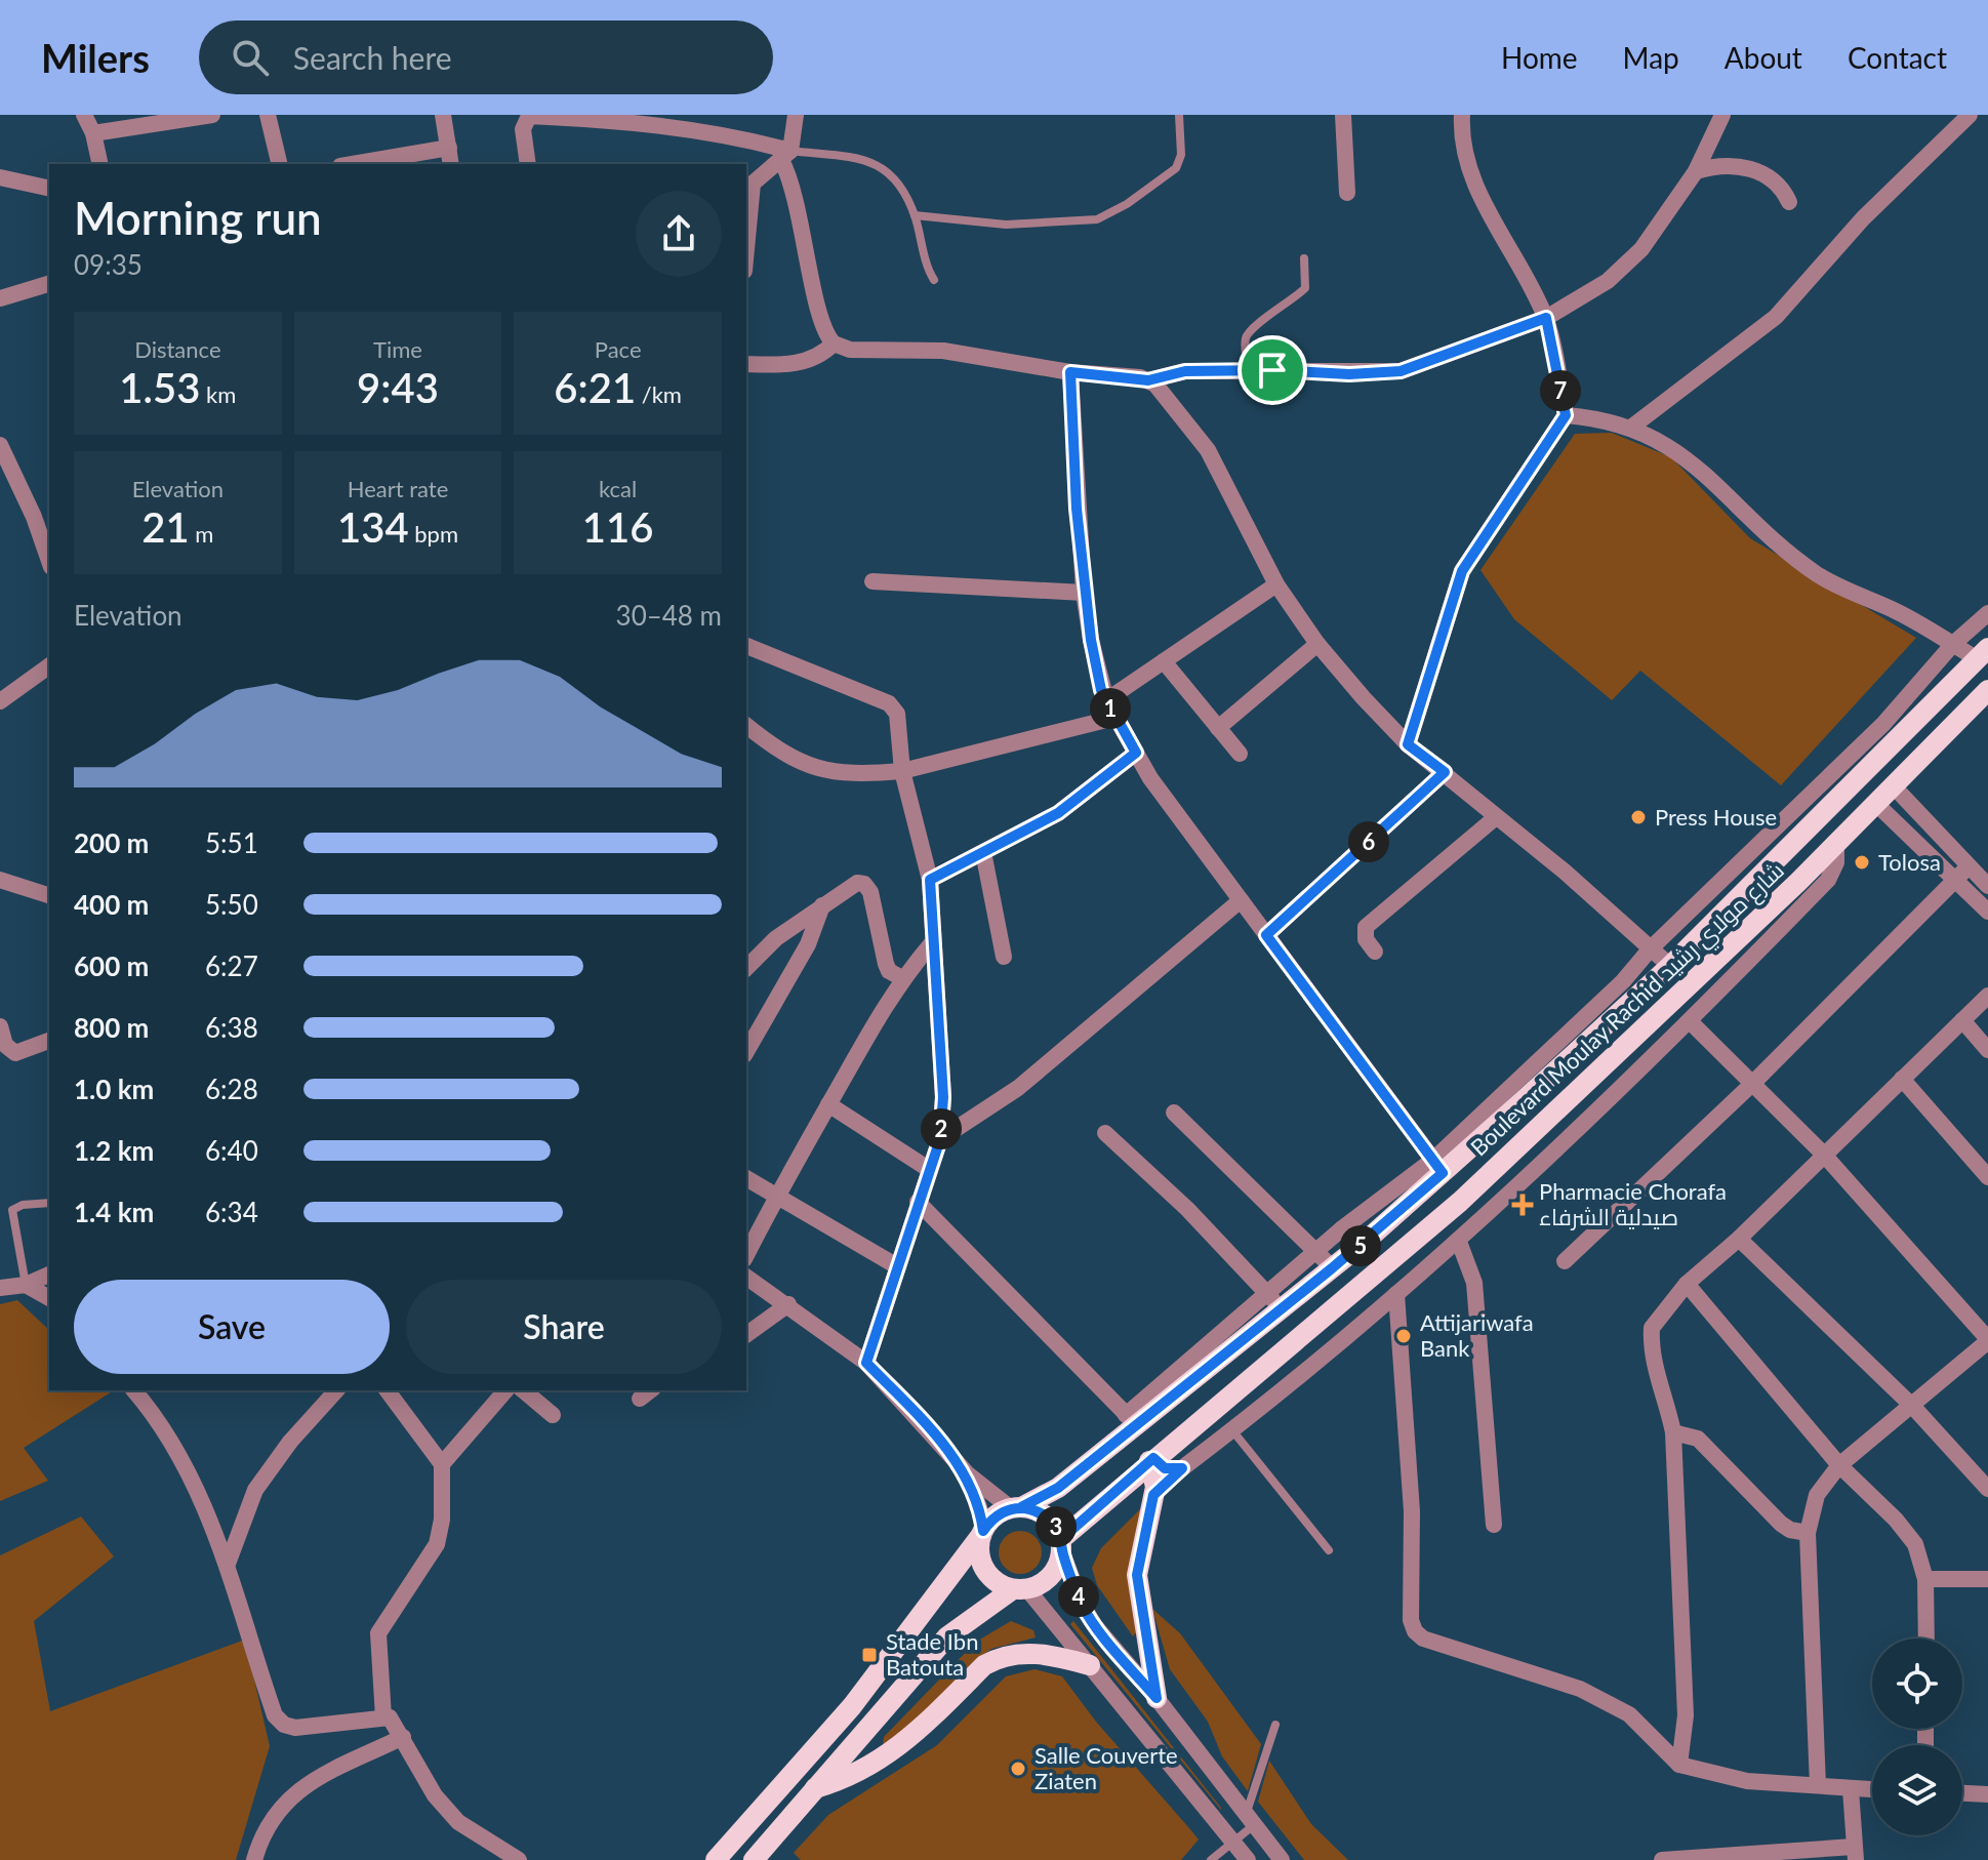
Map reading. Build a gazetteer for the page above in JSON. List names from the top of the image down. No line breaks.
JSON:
{"streets":{"main road":["Boulevard Moulay Rachid شارع مولاي رشيد"]},"places":{"other":["Press House","Tolosa","Attijariwafa Bank","Salle Couverte Ziaten"],"health":["Pharmacie Chorafa صيدلية الشرفاء"],"transit":["Stade Ibn Batouta"]},"page":{"header":"Milers","search":"Search here","nav":["Home","Map","About","Contact"],"heading":["Morning run","09:35"],"stats":[["Distance","1.53 km"],["Time","9:43"],["Pace","6:21 /km"],["Elevation","21 m"],["Heart rate","134 bpm"],["kcal","116"]],"pins":["7","1","6","2","5","3","4"],"chart":["Elevation","30–48 m"],"list":[{"name":"200 m","note":"5:51"},{"name":"400 m","note":"5:50"},{"name":"600 m","note":"6:27"},{"name":"800 m","note":"6:38"},{"name":"1.0 km","note":"6:28"},{"name":"1.2 km","note":"6:40"},{"name":"1.4 km","note":"6:34"}],"buttons":["Save","Share"]}}
